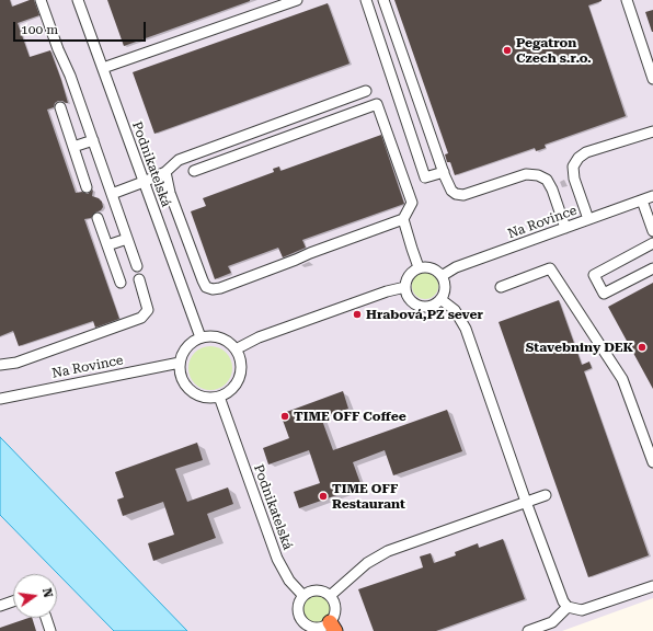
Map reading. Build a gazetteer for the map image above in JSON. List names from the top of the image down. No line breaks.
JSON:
{"streets":{"street":["Podnikatelská","Na Rovince"]},"crossings":[["Podnikatelská","Na Rovince"]],"places":["Pegatron Czech s.r.o.","Hrabová,PZ sever","Stavebniny DEK","TIME OFF Coffee","TIME OFF Restaurant"],"scale_bar":"100 m","north":"right"}
